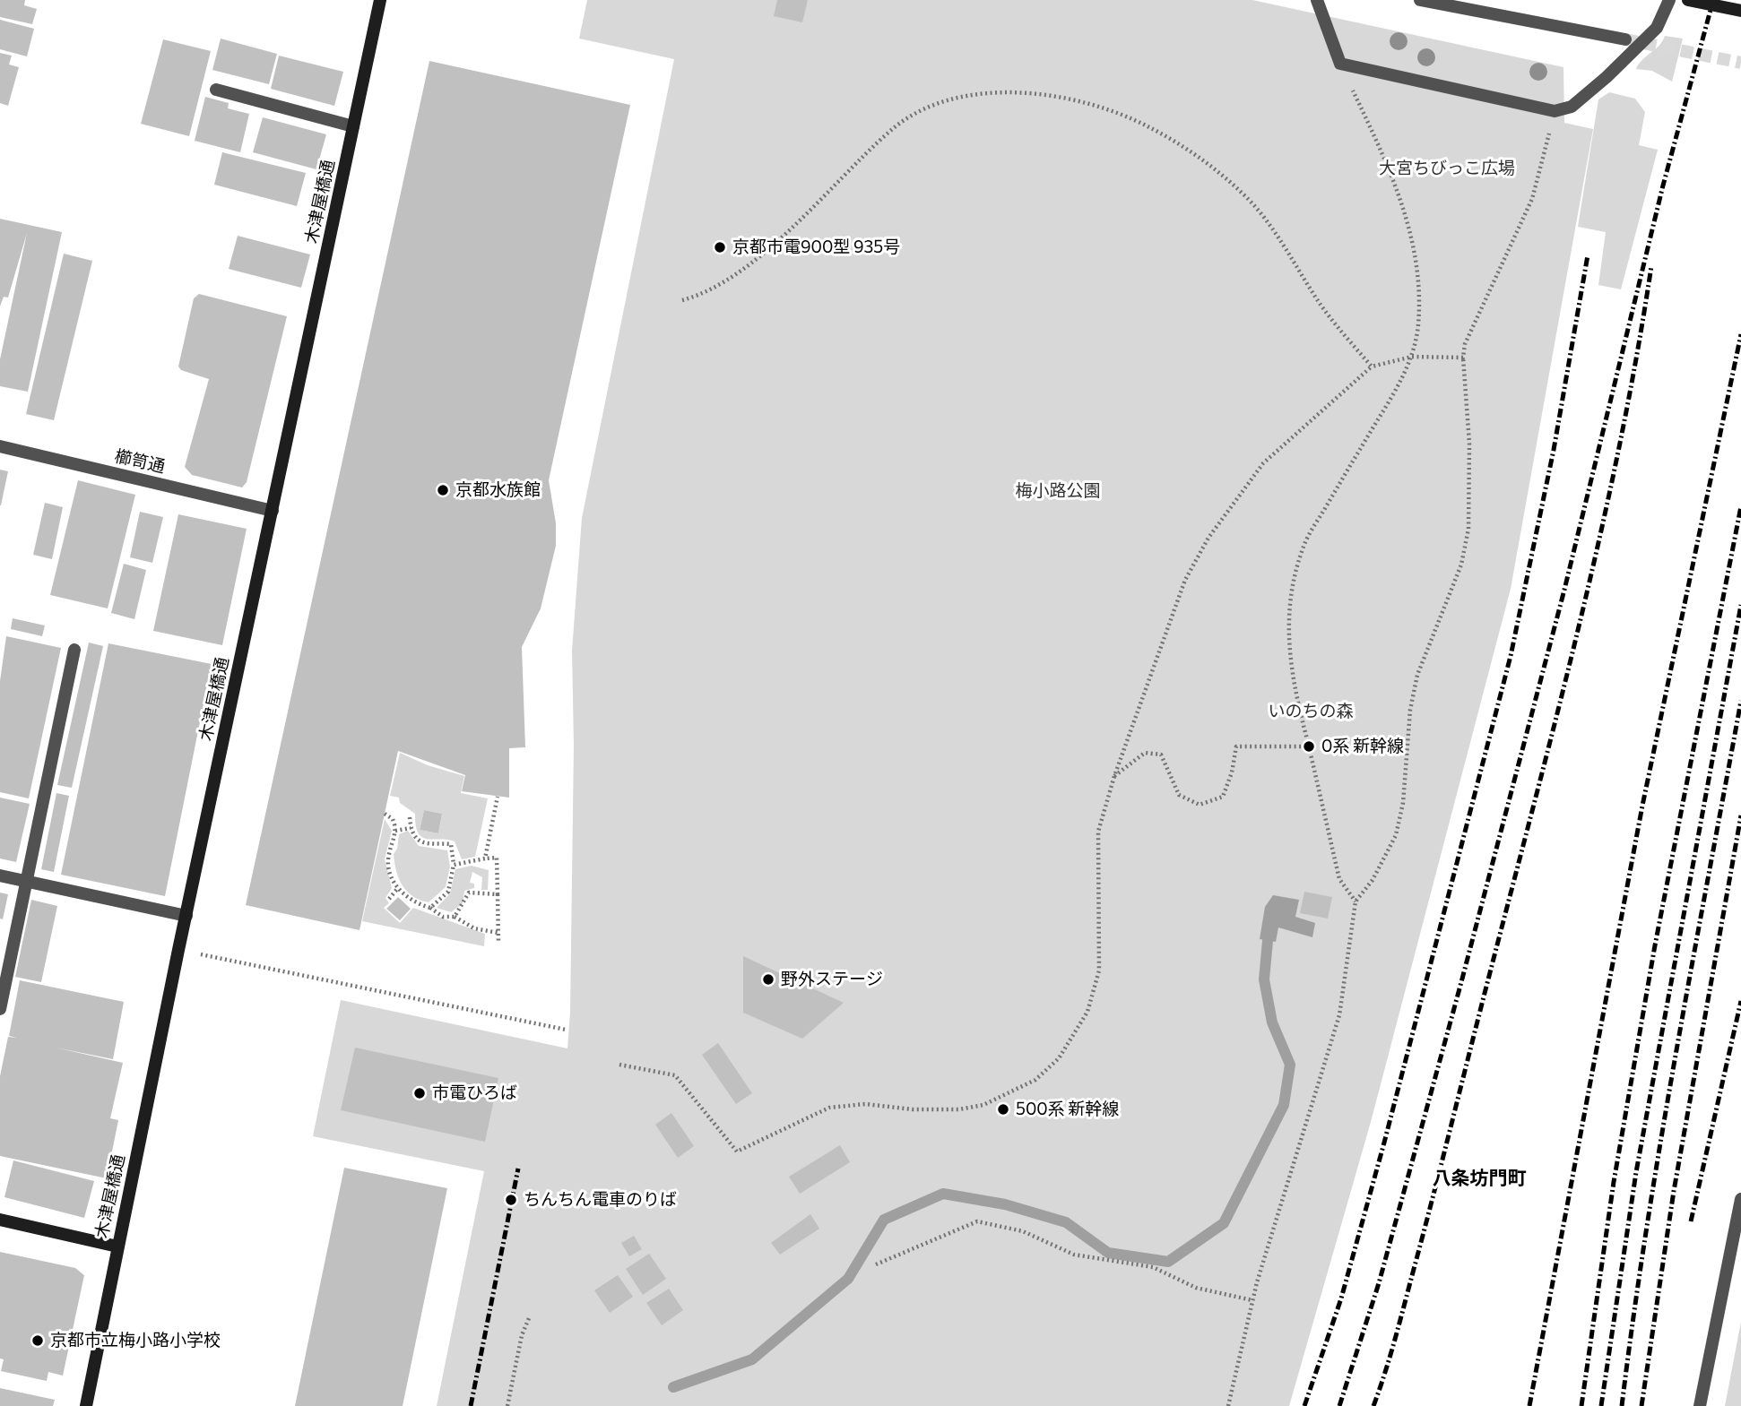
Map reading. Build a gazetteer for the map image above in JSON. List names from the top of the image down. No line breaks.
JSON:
{"streets":{"street":["木津屋橋通","櫛笥通"]},"crossings":[["木津屋橋通","櫛笥通"]],"districts":["八条坊門町"],"parks":["大宮ちびっこ広場","梅小路公園","いのちの森"],"places":["京都市電900型 935号","京都水族館","0系 新幹線","野外ステージ","市電ひろば","500系 新幹線","ちんちん電車のりば","京都市立梅小路小学校"]}
